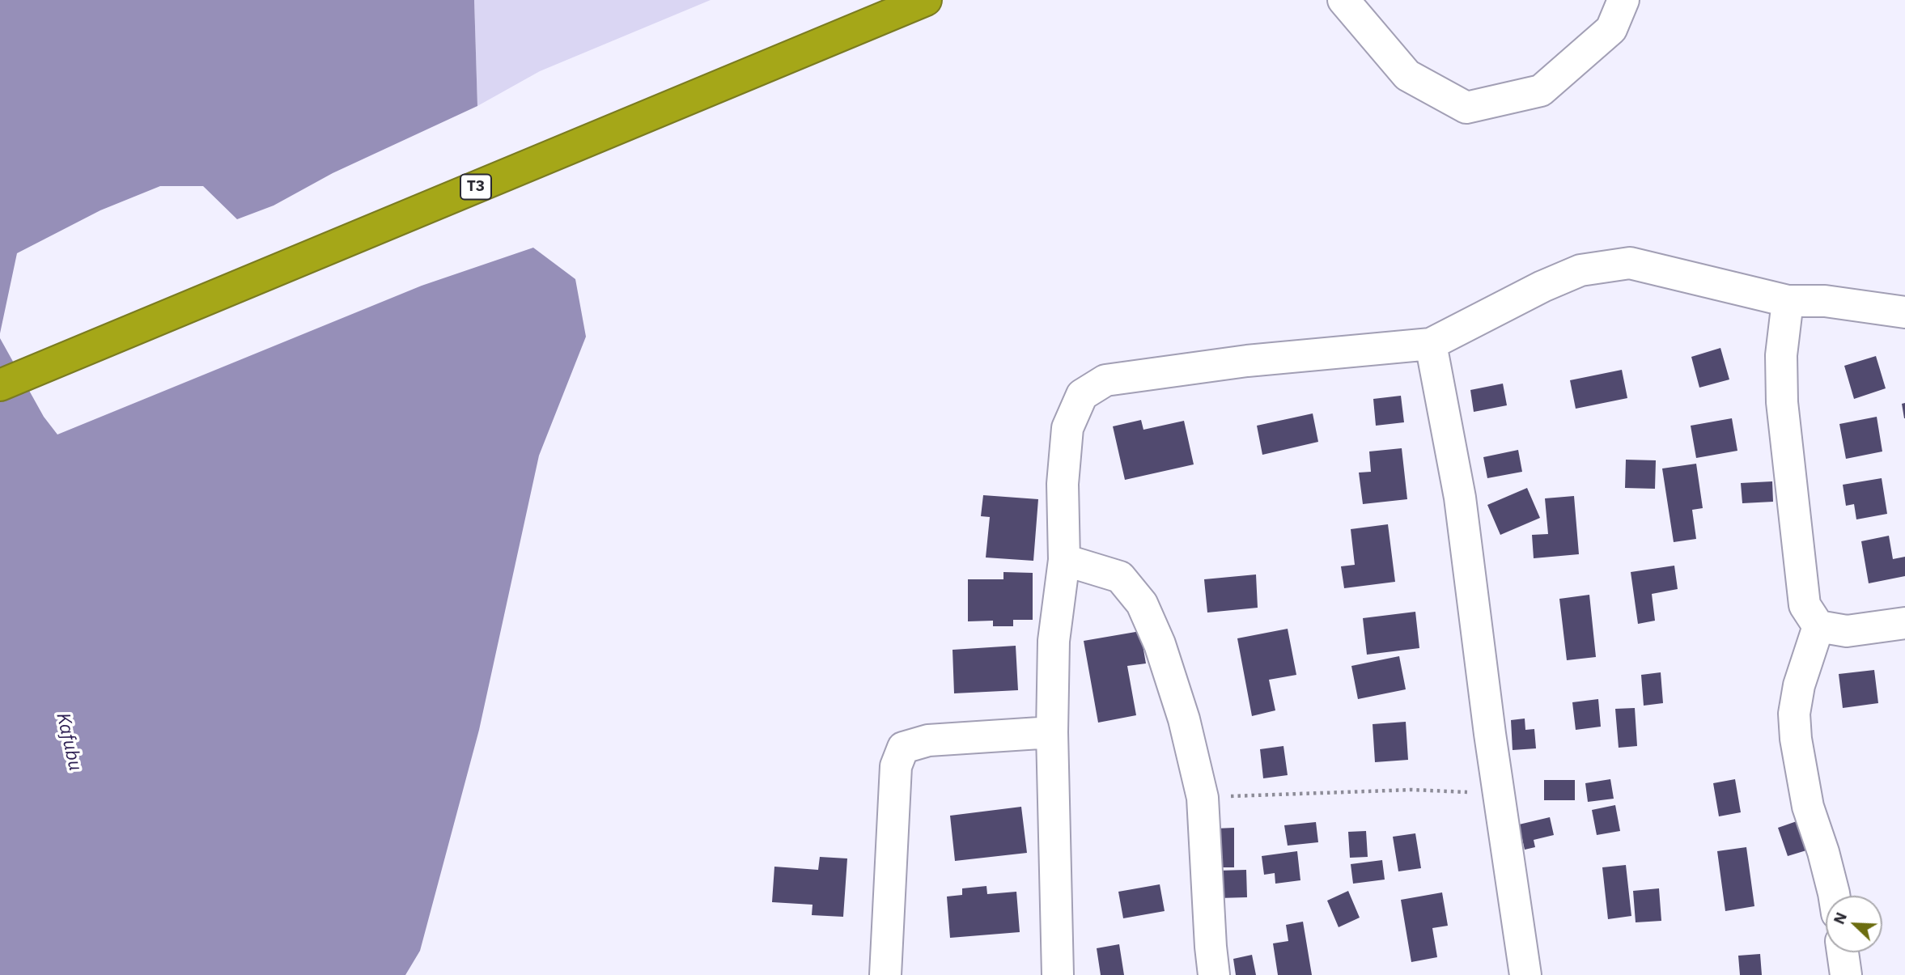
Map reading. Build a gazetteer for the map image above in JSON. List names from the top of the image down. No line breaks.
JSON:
{"streets":{"highway":["T3"]},"water":["Kafubu"],"north":"top left"}
